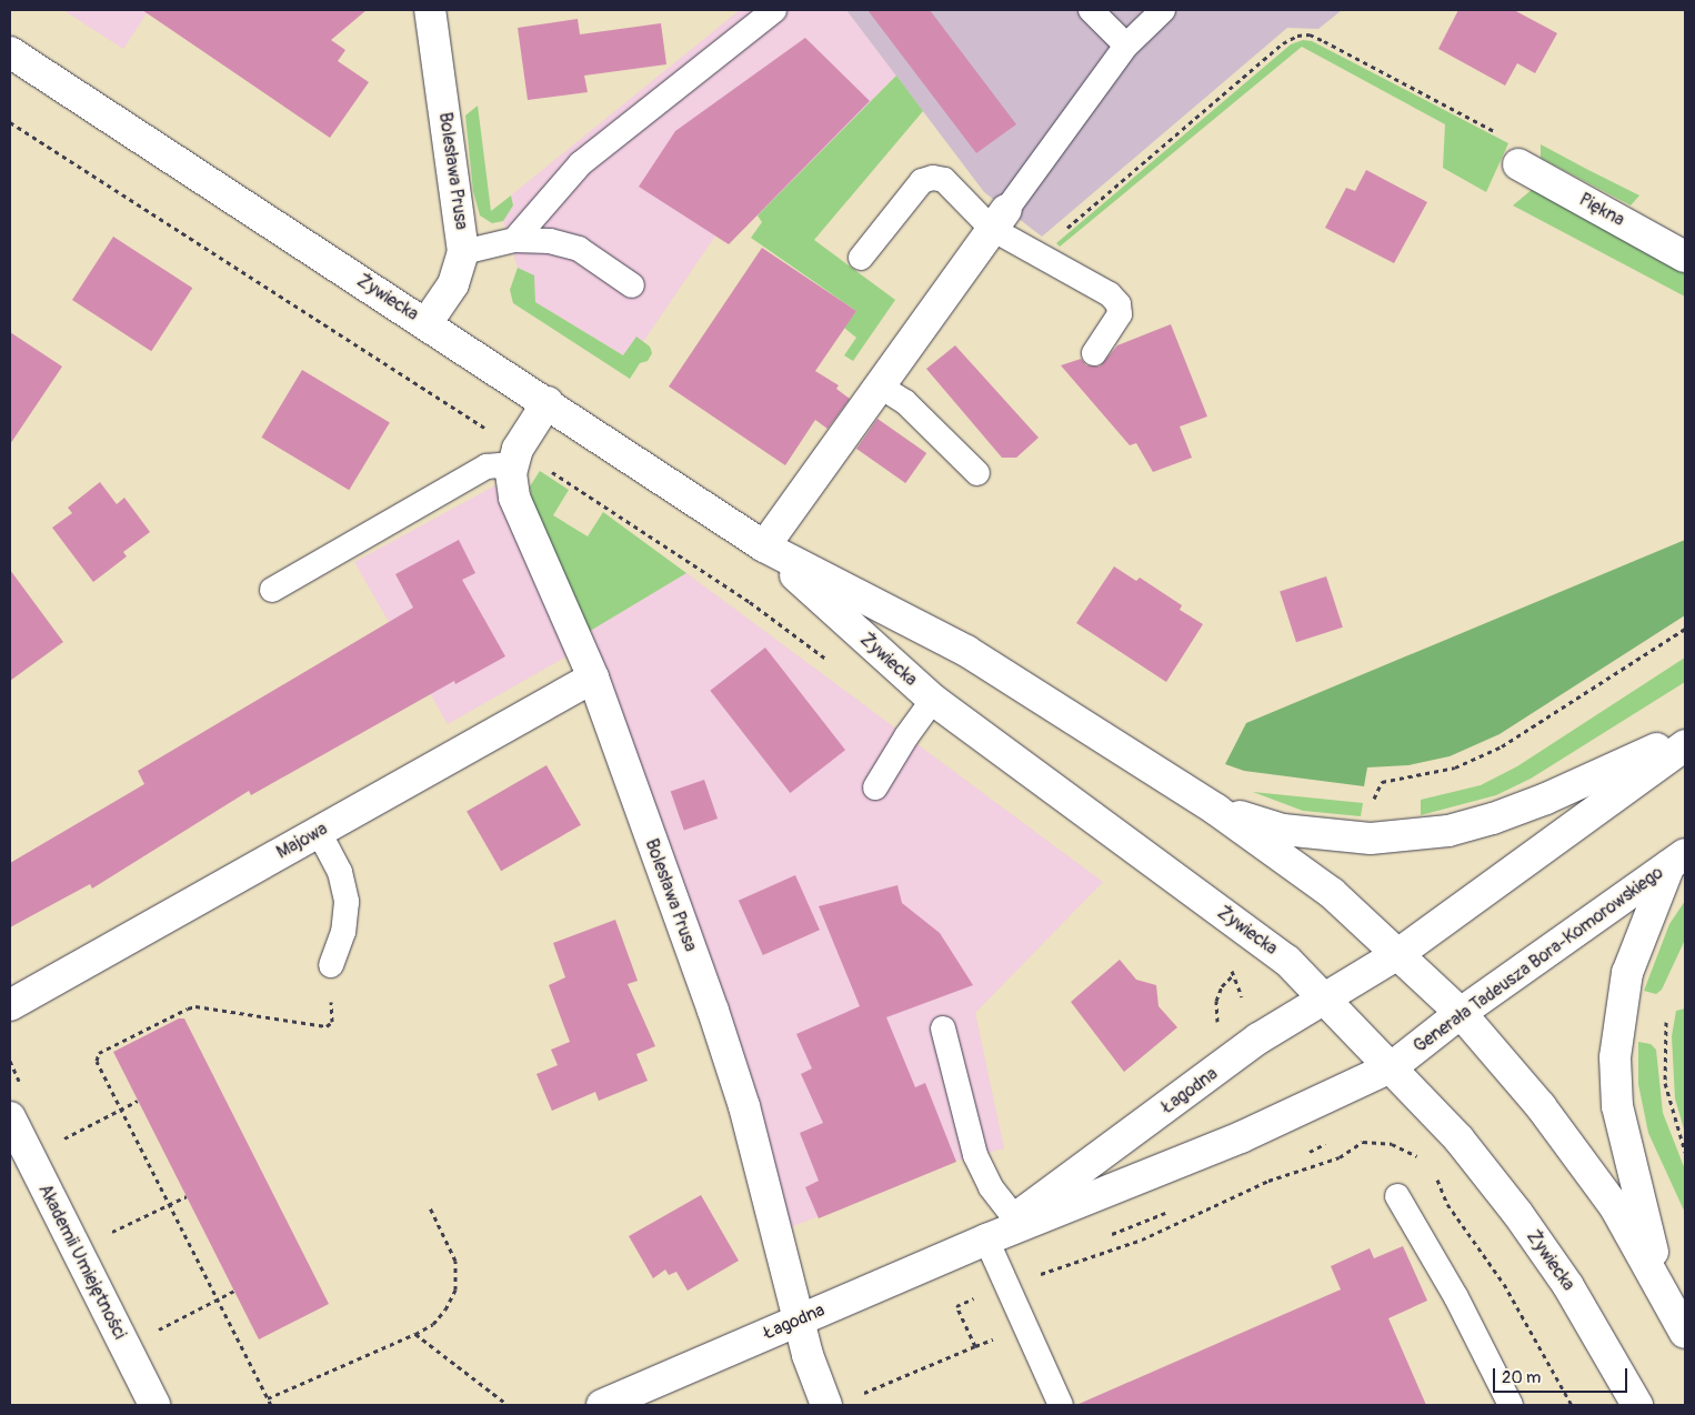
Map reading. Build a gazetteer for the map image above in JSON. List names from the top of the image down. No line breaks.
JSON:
{"streets":{"main road":["Bolesława Prusa","Piękna","Żywiecka","Majowa","Generała Tadeusza Bora-Komorowskiego","Łagodna","Akademii Umiejętności"]},"crossings":[["Bolesława Prusa","Żywiecka"],["Bolesława Prusa","Majowa"],["Bolesława Prusa","Łagodna"],["Żywiecka","Generała Tadeusza Bora-Komorowskiego"],["Żywiecka","Łagodna"],["Generała Tadeusza Bora-Komorowskiego","Łagodna"]],"scale_bar":"20 m"}
